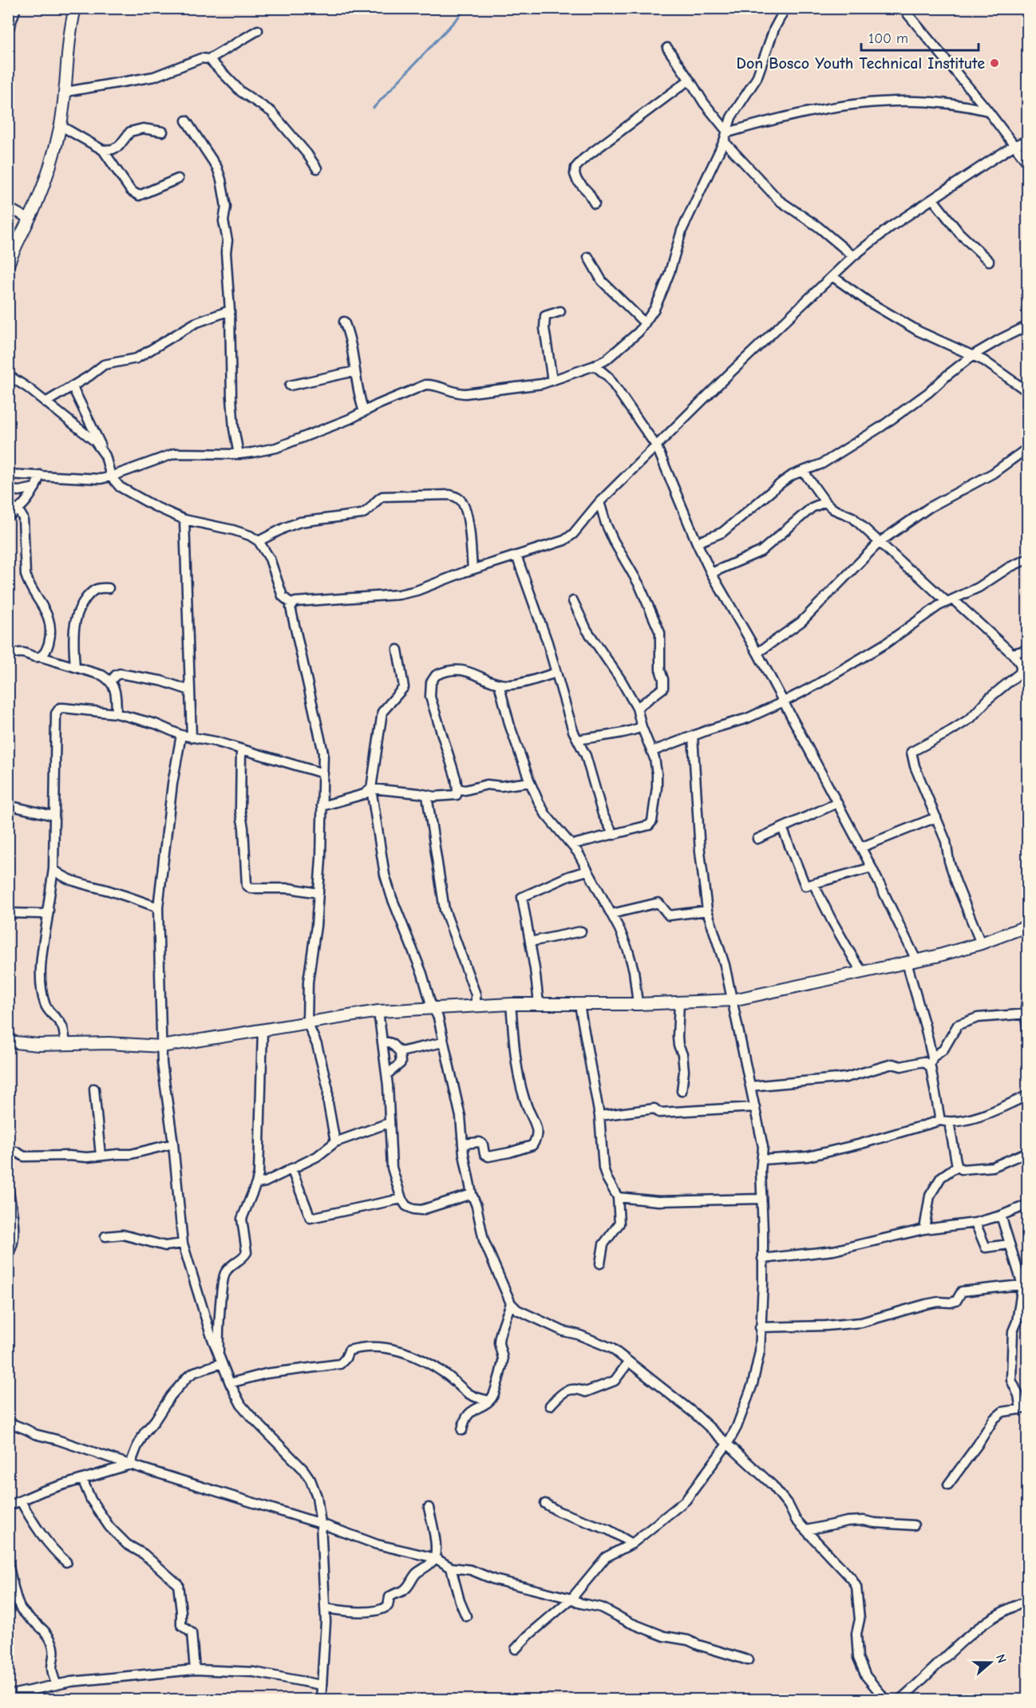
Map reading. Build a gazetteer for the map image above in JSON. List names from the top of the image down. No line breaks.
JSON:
{"places":["Don Bosco Youth Technical Institute"],"scale_bar":"100 m","north":"right"}
